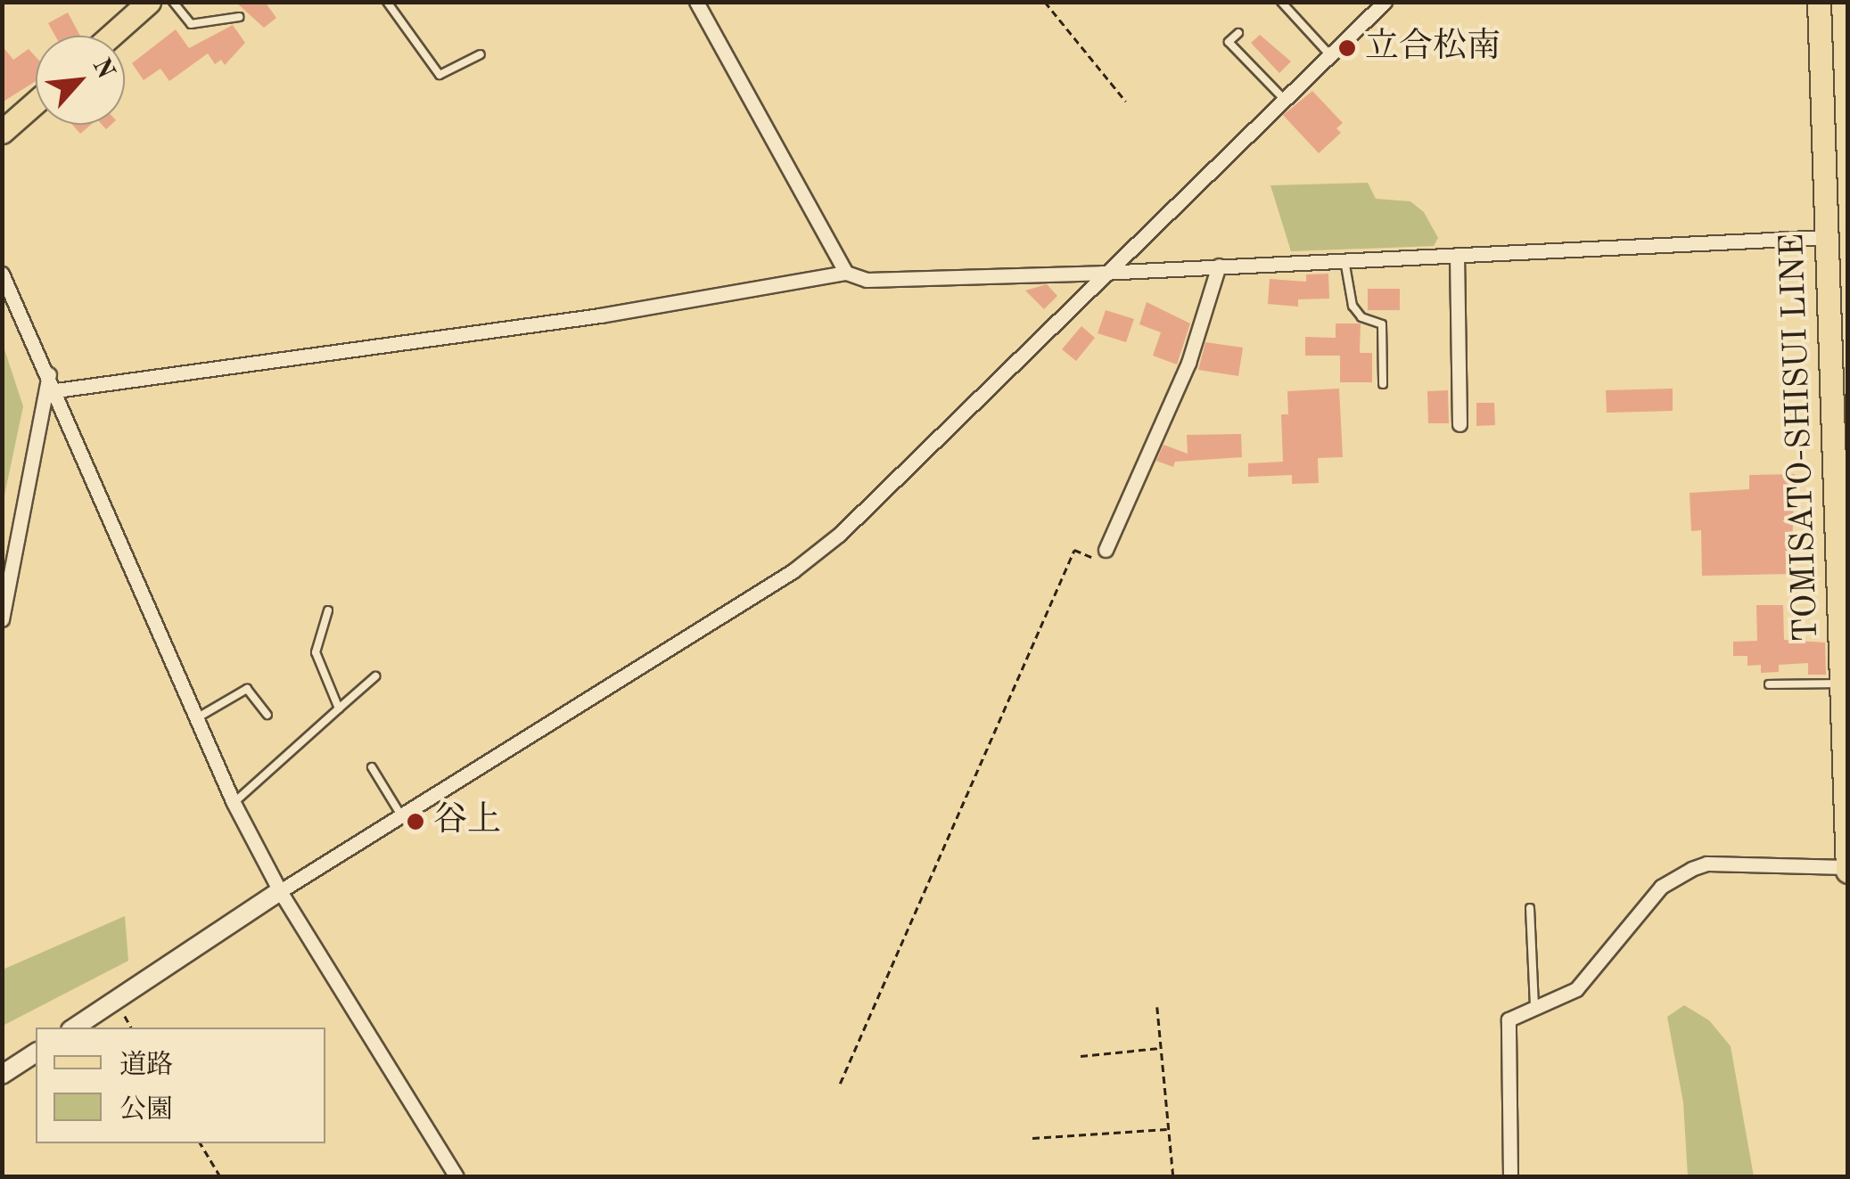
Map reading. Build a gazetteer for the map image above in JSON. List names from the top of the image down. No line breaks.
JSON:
{"streets":{"main road":["TOMISATO-SHISUI LINE"]},"places":["立合松南","谷上"],"legend":["道路","公園"],"north":"top right"}
